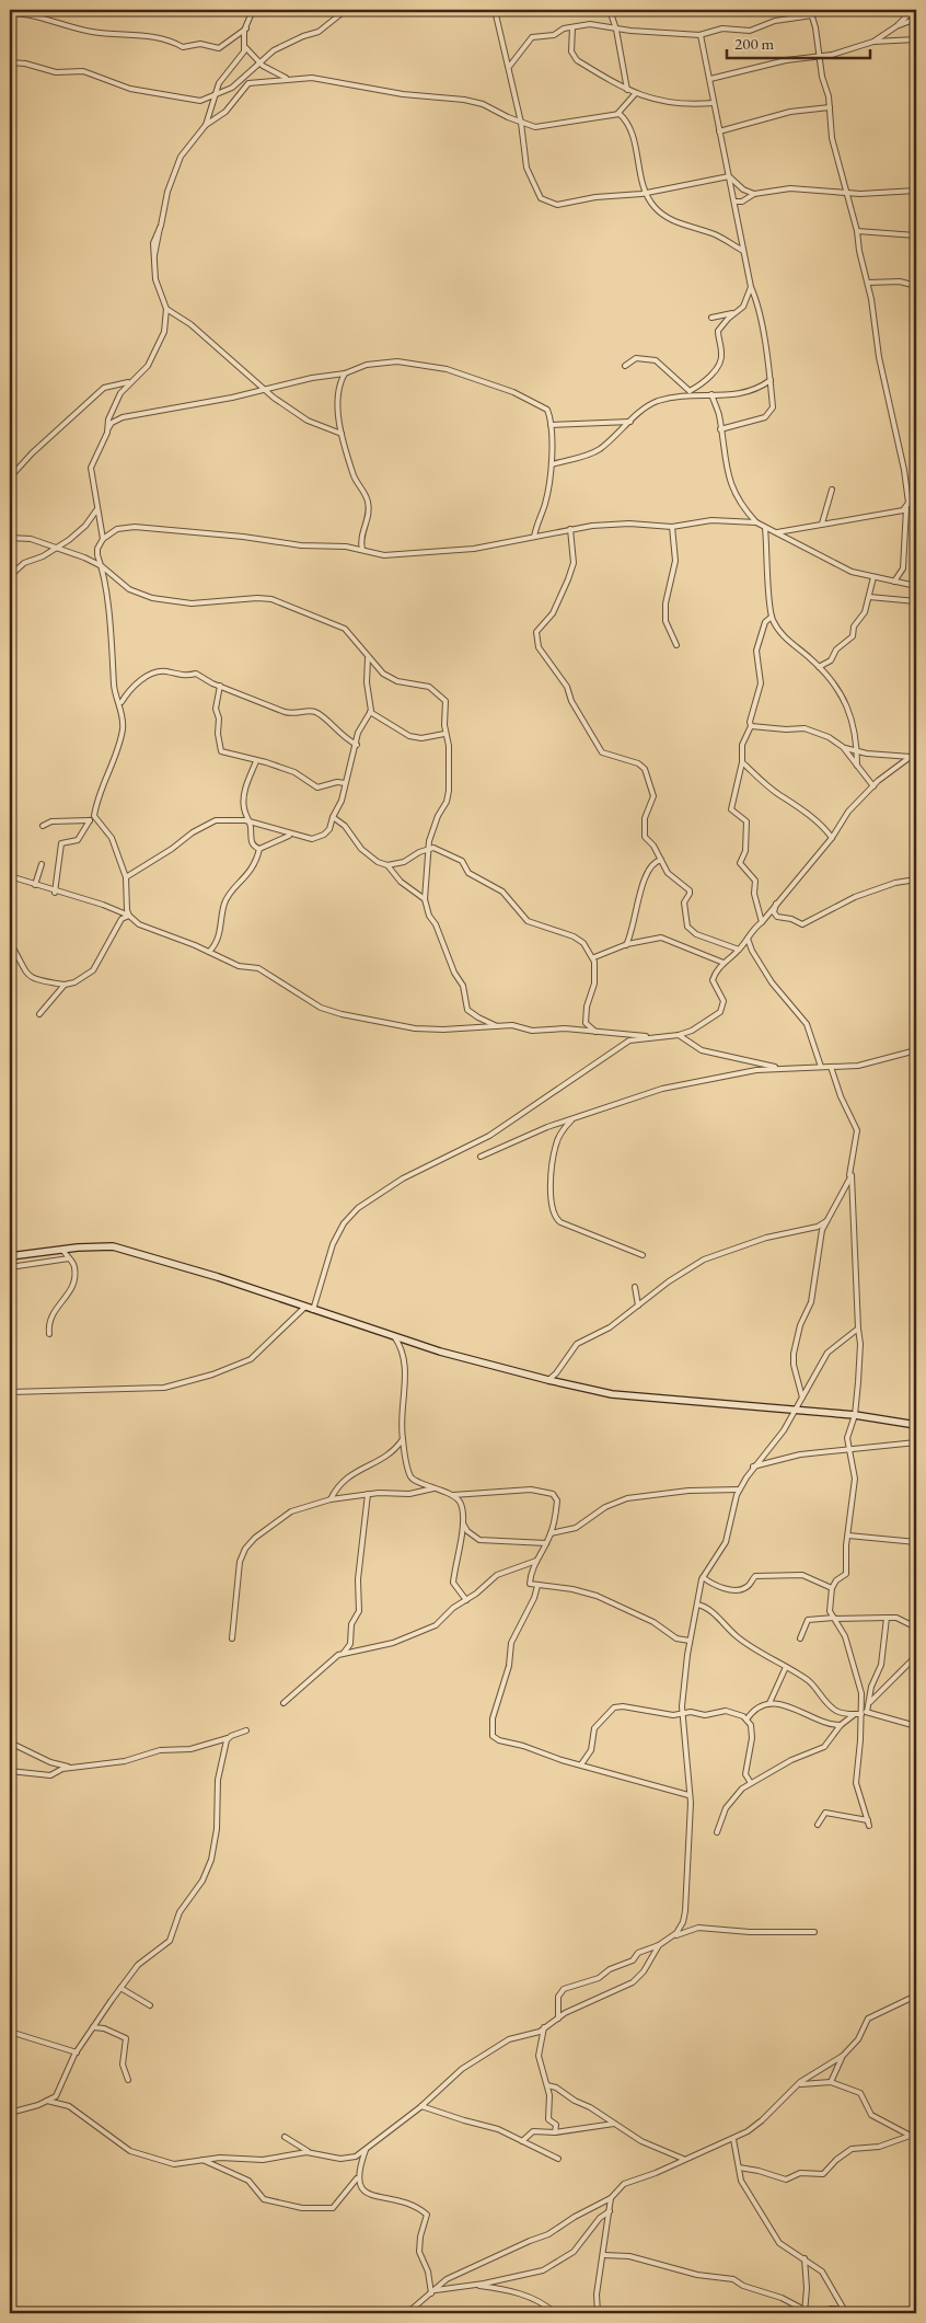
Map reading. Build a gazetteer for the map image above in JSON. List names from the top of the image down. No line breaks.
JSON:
{"scale_bar":"200 m"}
